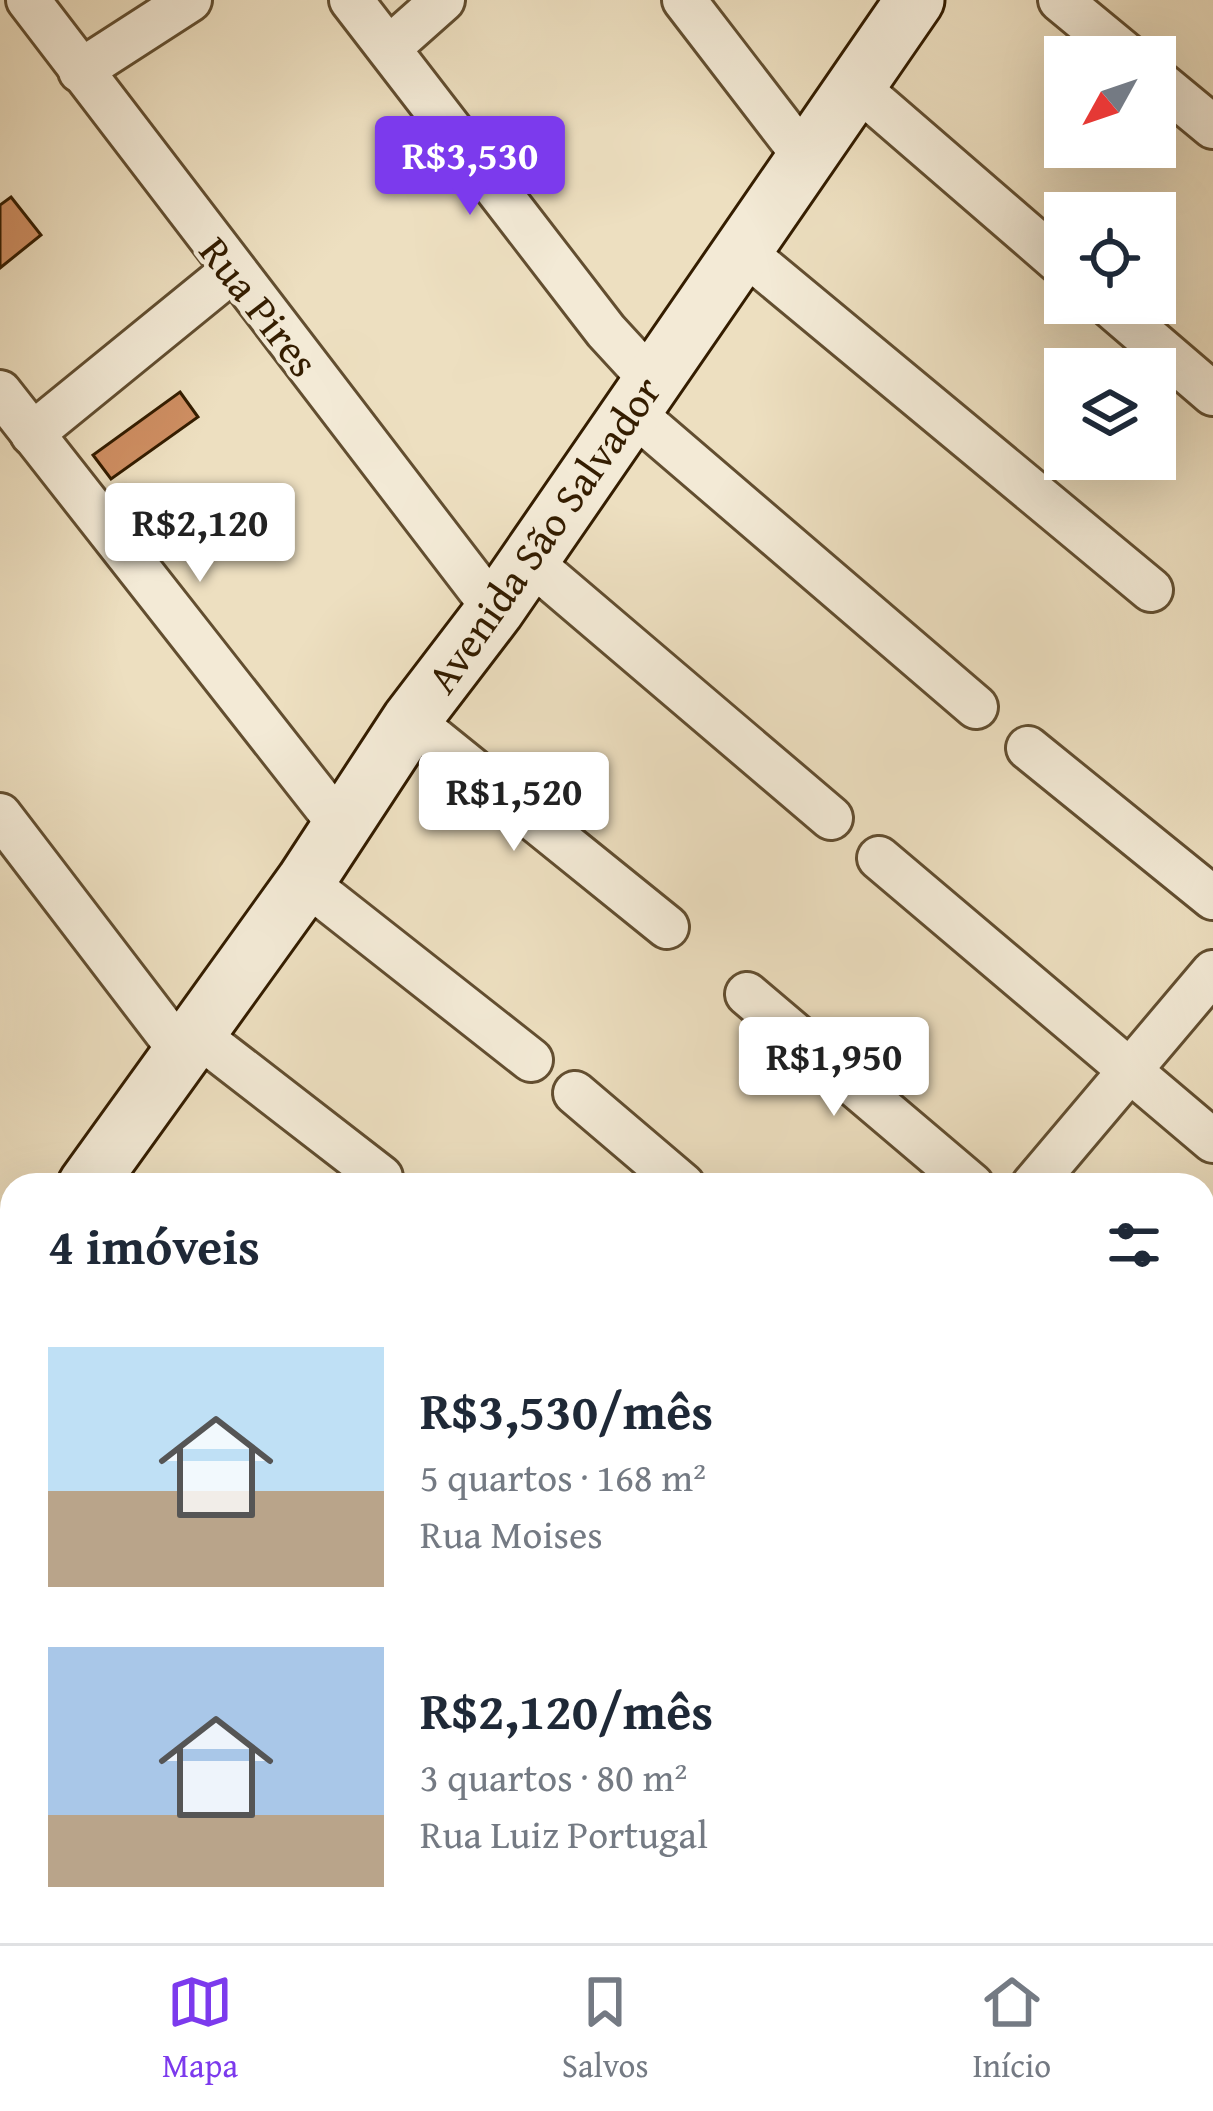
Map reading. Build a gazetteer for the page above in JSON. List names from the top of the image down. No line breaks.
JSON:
{"streets":{"street":["Rua Pires","Avenida São Salvador"]},"crossings":[["Rua Pires","Avenida São Salvador"]],"north":"bottom left","page":{"price":["R$3,530","R$2,120","R$1,520","R$1,950"],"heading":"4 imóveis","list":[{"name":"R$3,530/mês","note":"5 quartos · 168 m² · Rua Moises"},{"name":"R$2,120/mês","note":"3 quartos · 80 m² · Rua Luiz Portugal"}],"tabs":["Mapa","Salvos","Início"]}}
